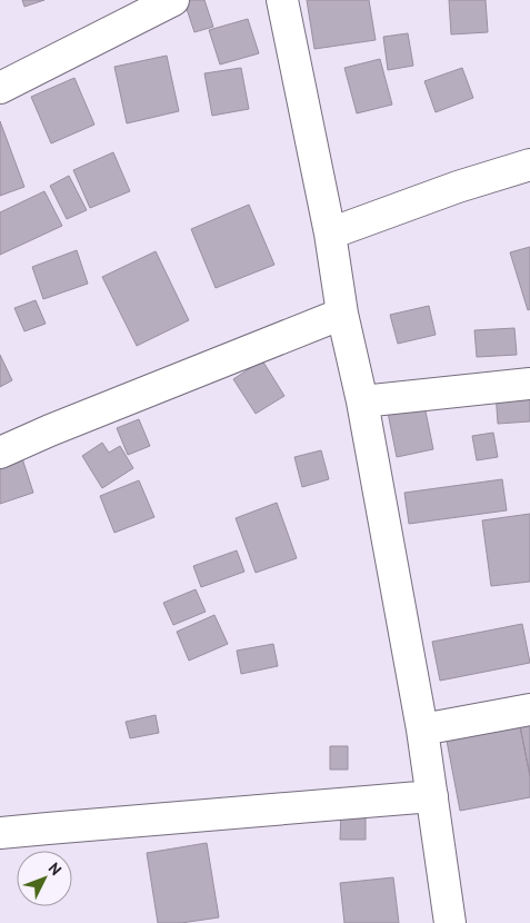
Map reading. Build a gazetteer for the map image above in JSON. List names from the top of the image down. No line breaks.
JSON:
{"north":"top right"}
